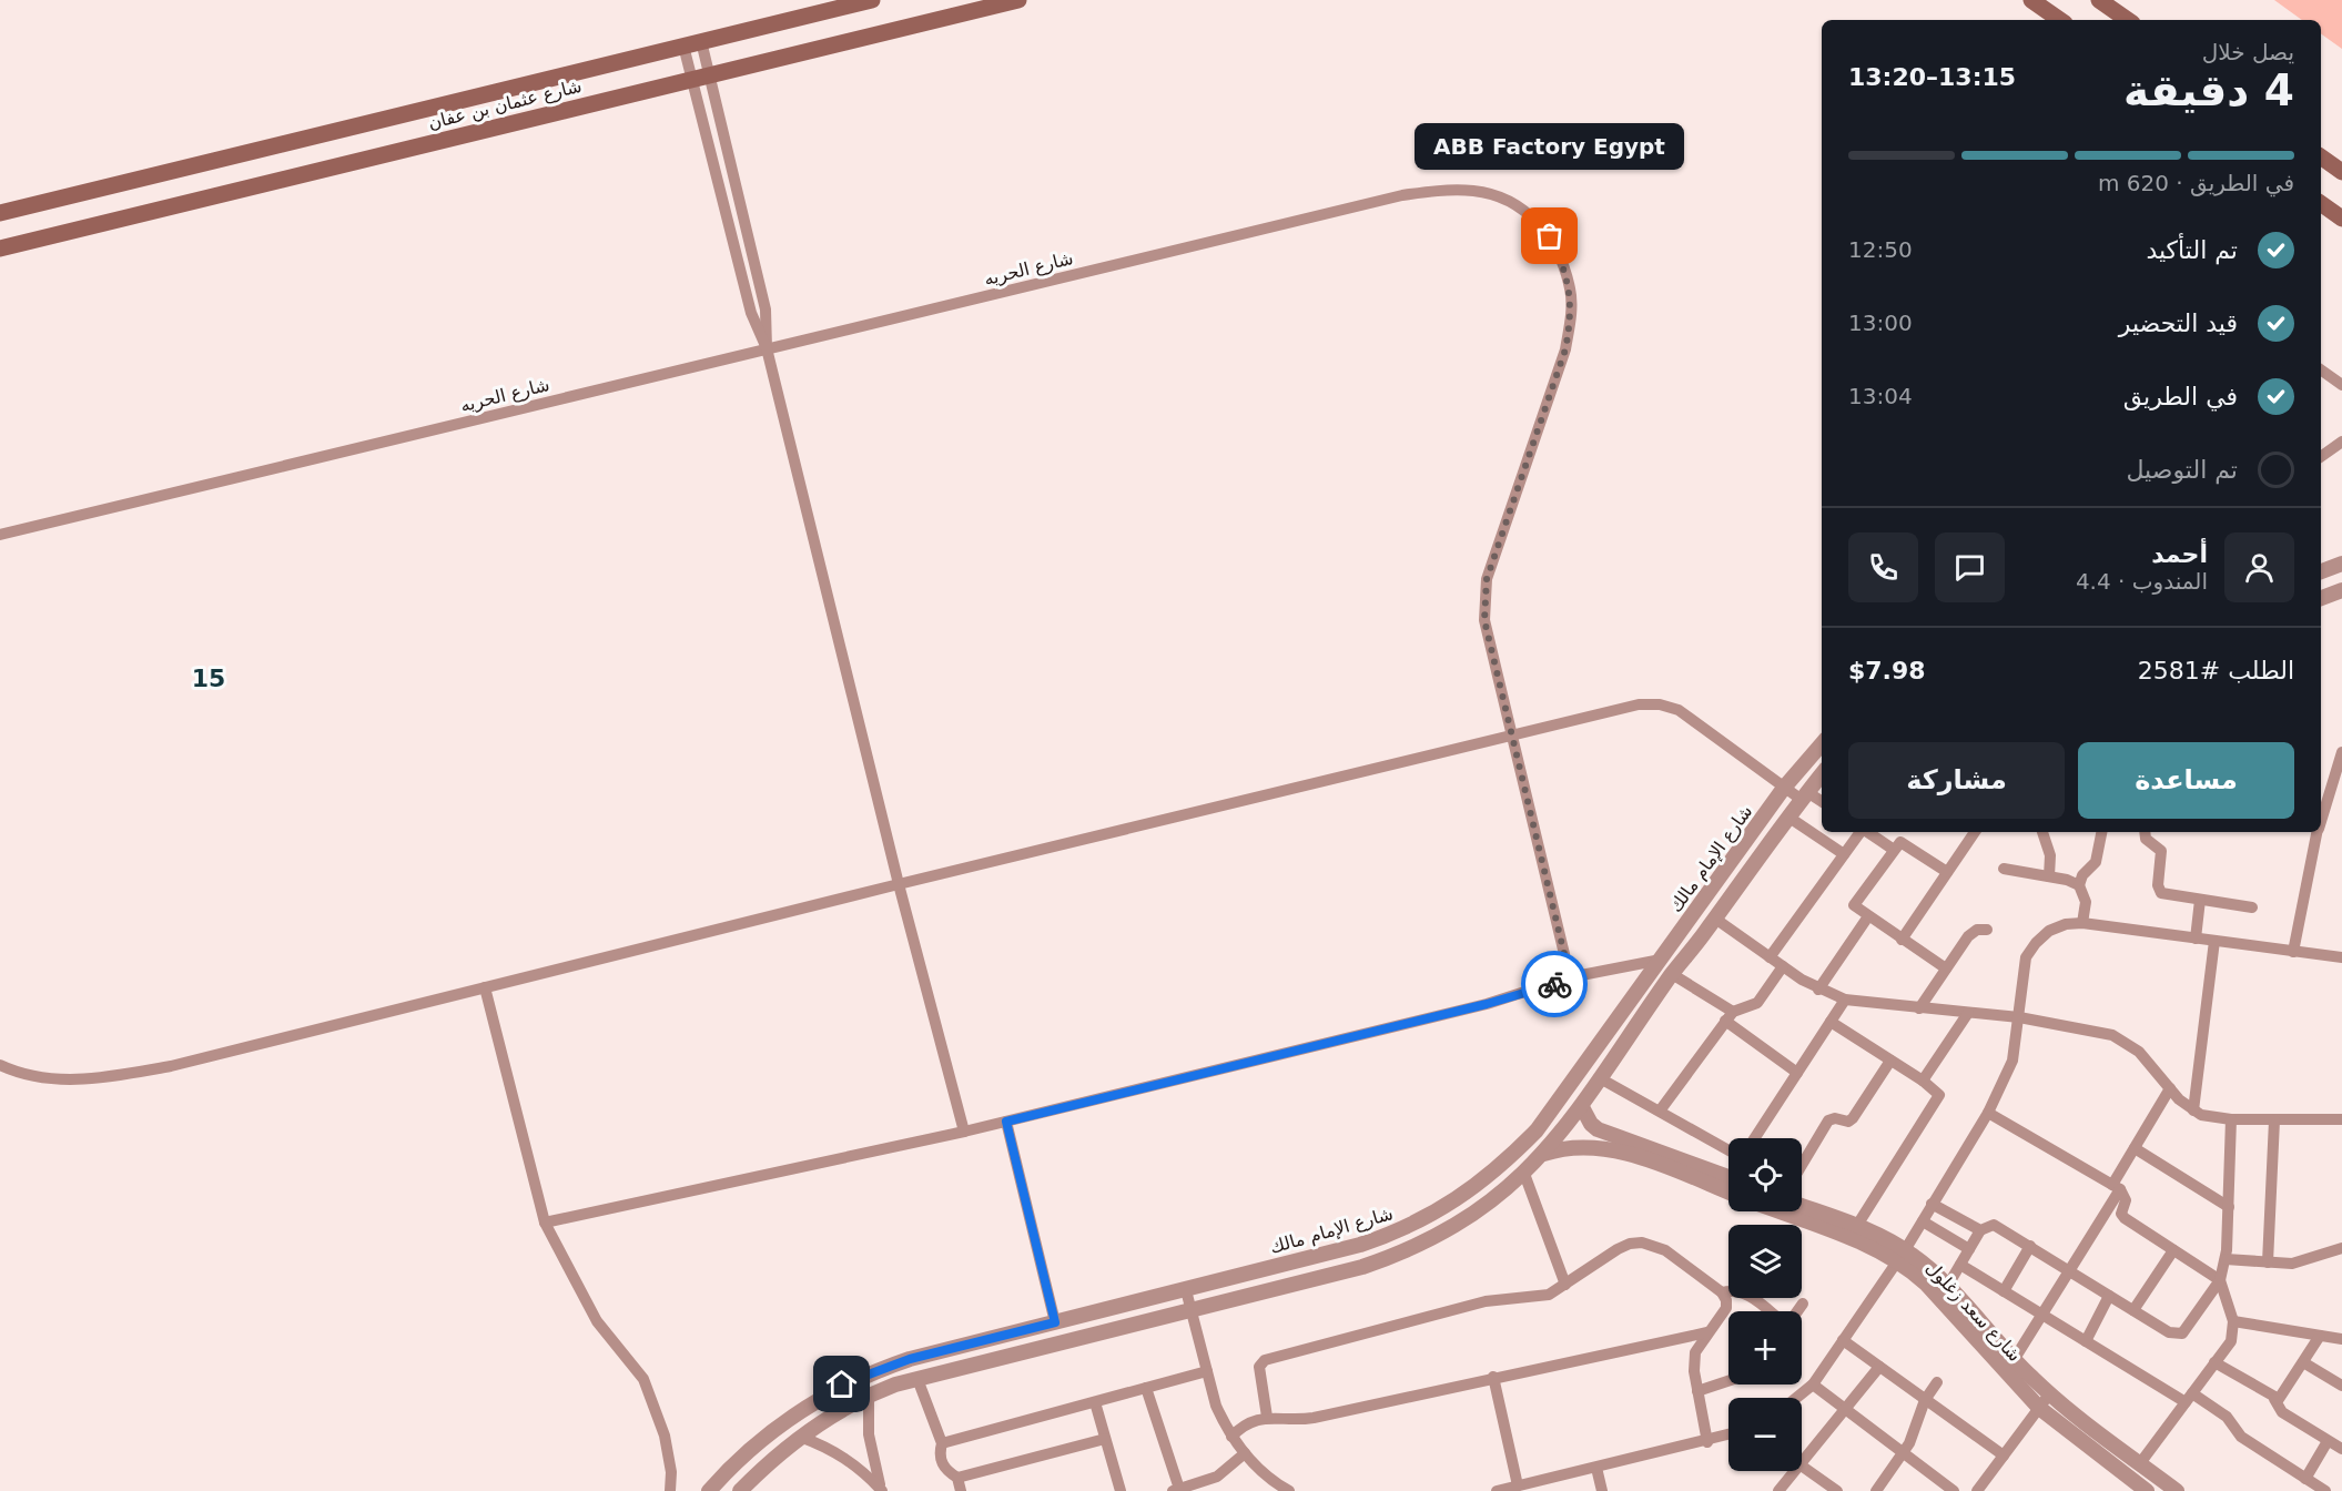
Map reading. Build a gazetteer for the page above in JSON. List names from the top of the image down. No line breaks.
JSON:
{"streets":{"main road":["شارع عثمان بن عفان"],"street":["شارع الحريه","شارع الإمام مالك","شارع سعد زغلول"]},"districts":["15"],"places":["ABB Factory Egypt"],"page":{"heading":["4 دقيقة","يصل خلال","13:15–13:20"],"panel":["أحمد","المندوب · 4.4","الطلب #2581","$7.98"],"bubble":"ABB Factory Egypt","bar":"في الطريق · 620 m","list":[["تم التأكيد","12:50"],["قيد التحضير","13:00"],["في الطريق","13:04"],"تم التوصيل"],"buttons":["مساعدة","مشاركة"],"map_buttons":["+","−"]}}
